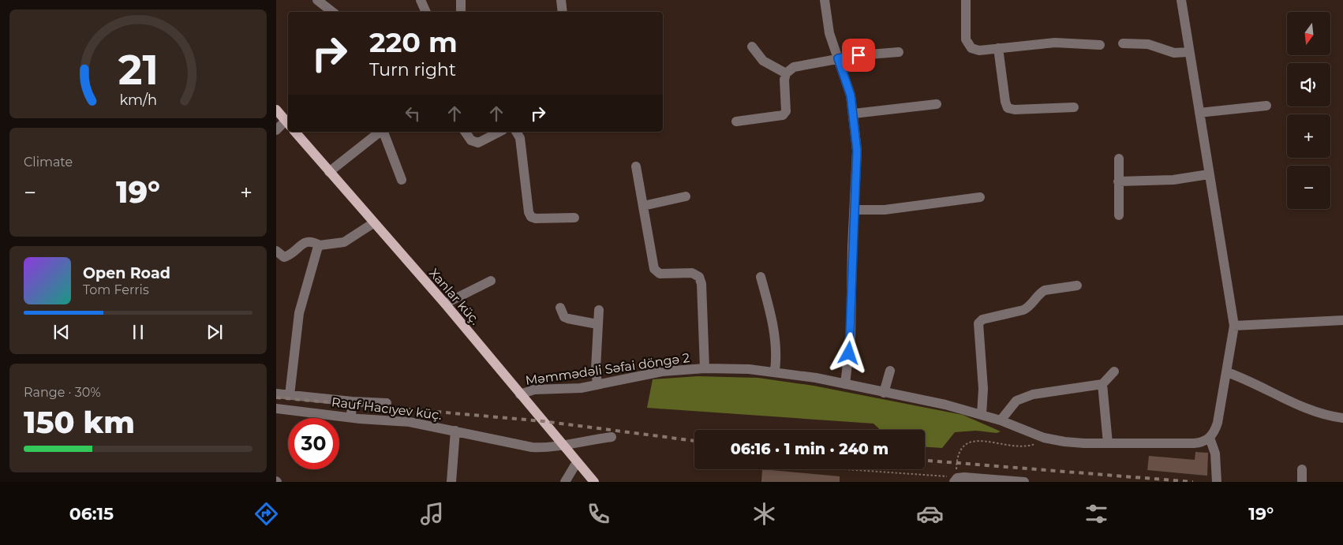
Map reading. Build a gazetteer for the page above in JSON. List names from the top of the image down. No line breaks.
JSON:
{"streets":{"main road":["Xanlar küç."],"street":["Məmmədəli Səfai döngə 2","Rauf Hacıyev küç."]},"crossings":[["Xanlar küç.","Məmmədəli Səfai döngə 2"],["Xanlar küç.","Rauf Hacıyev küç."]],"north":"bottom","page":{"map_buttons":["+","−"],"turn":["220 m","Turn right"],"tile":["Climate",["Range · 30%","150 km"]],"heat":["−","19°","+"],"song":["Open Road","Tom Ferris"],"limit":"30","trip":"06:16 · 1 min · 240 m","tabs":["06:15","19°"],"gauge":["21","km/h"]}}
